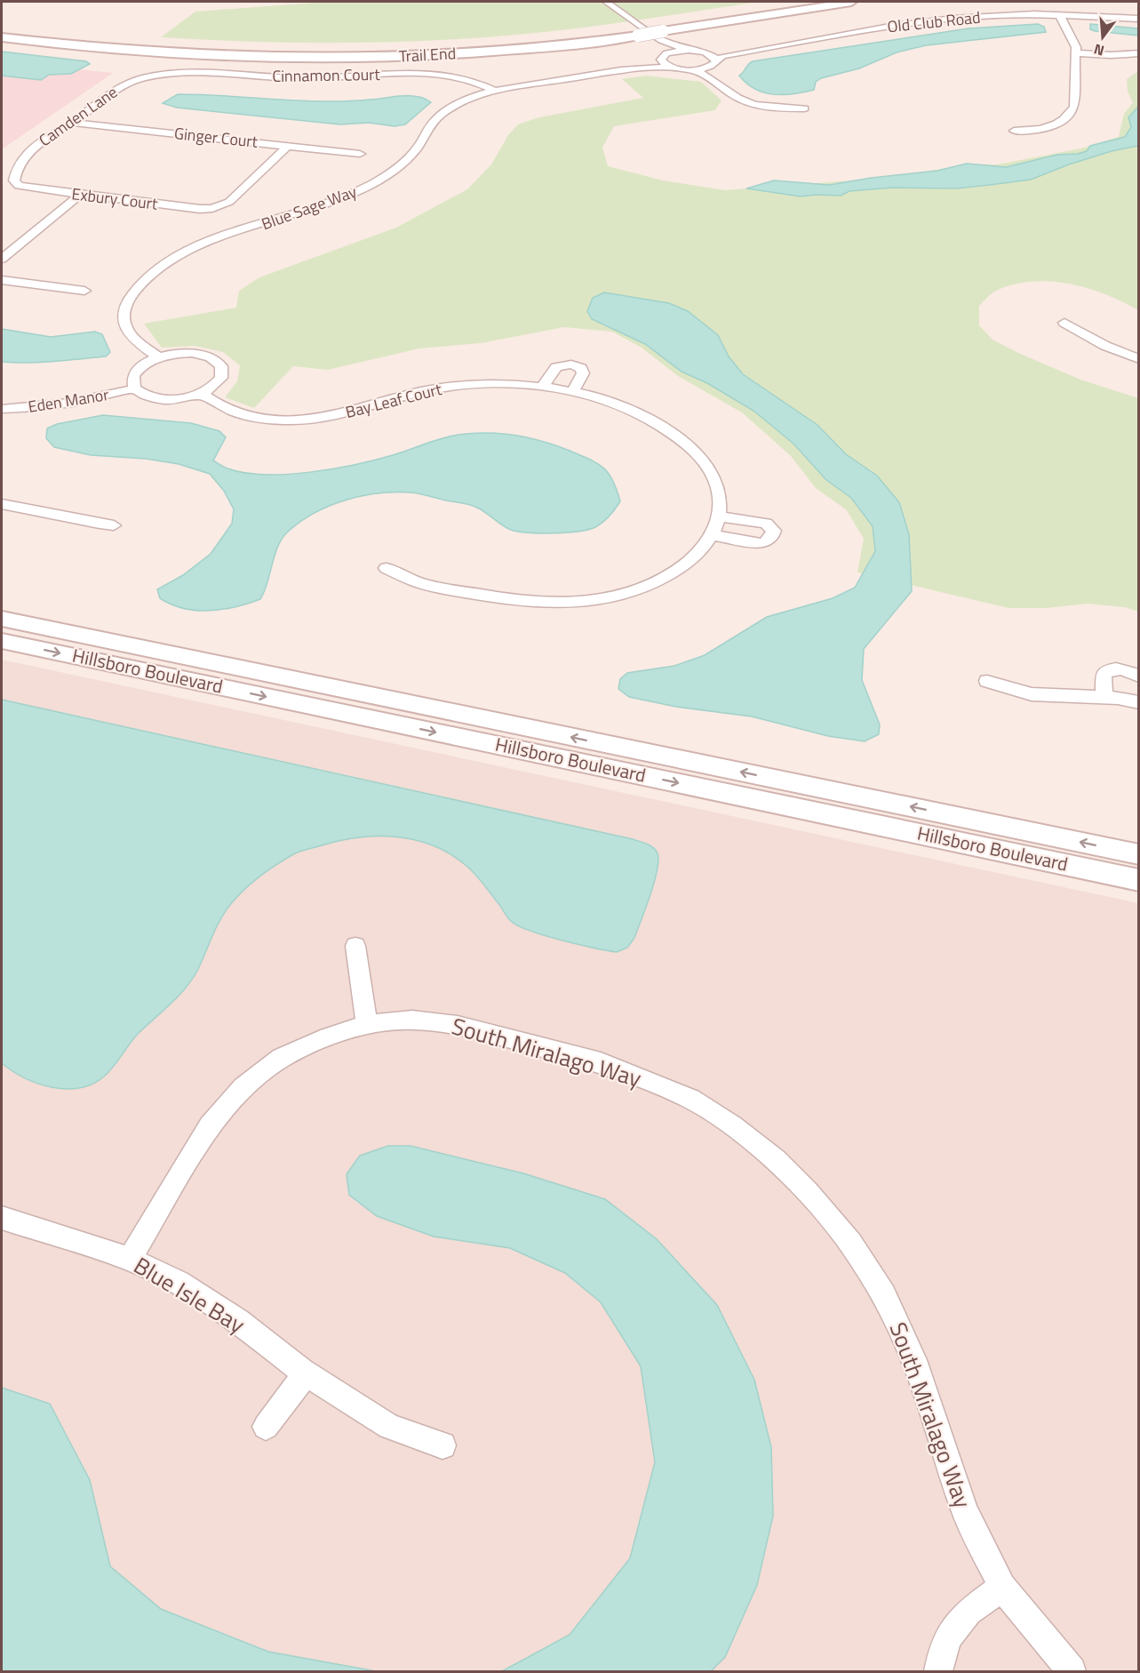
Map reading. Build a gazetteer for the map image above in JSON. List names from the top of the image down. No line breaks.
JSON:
{"streets":{"street":["Old Club Road","Trail End","Cinnamon Court","Camden Lane","Ginger Court","Exbury Court","Blue Sage Way","Eden Manor","Bay Leaf Court","Hillsboro Boulevard","South Miralago Way","Blue Isle Bay"]},"crossings":[["Old Club Road","Blue Sage Way"],["Cinnamon Court","Camden Lane"],["Cinnamon Court","Blue Sage Way"],["Camden Lane","Ginger Court"],["Camden Lane","Exbury Court"],["Ginger Court","Exbury Court"],["South Miralago Way","Blue Isle Bay"]],"north":"bottom"}
